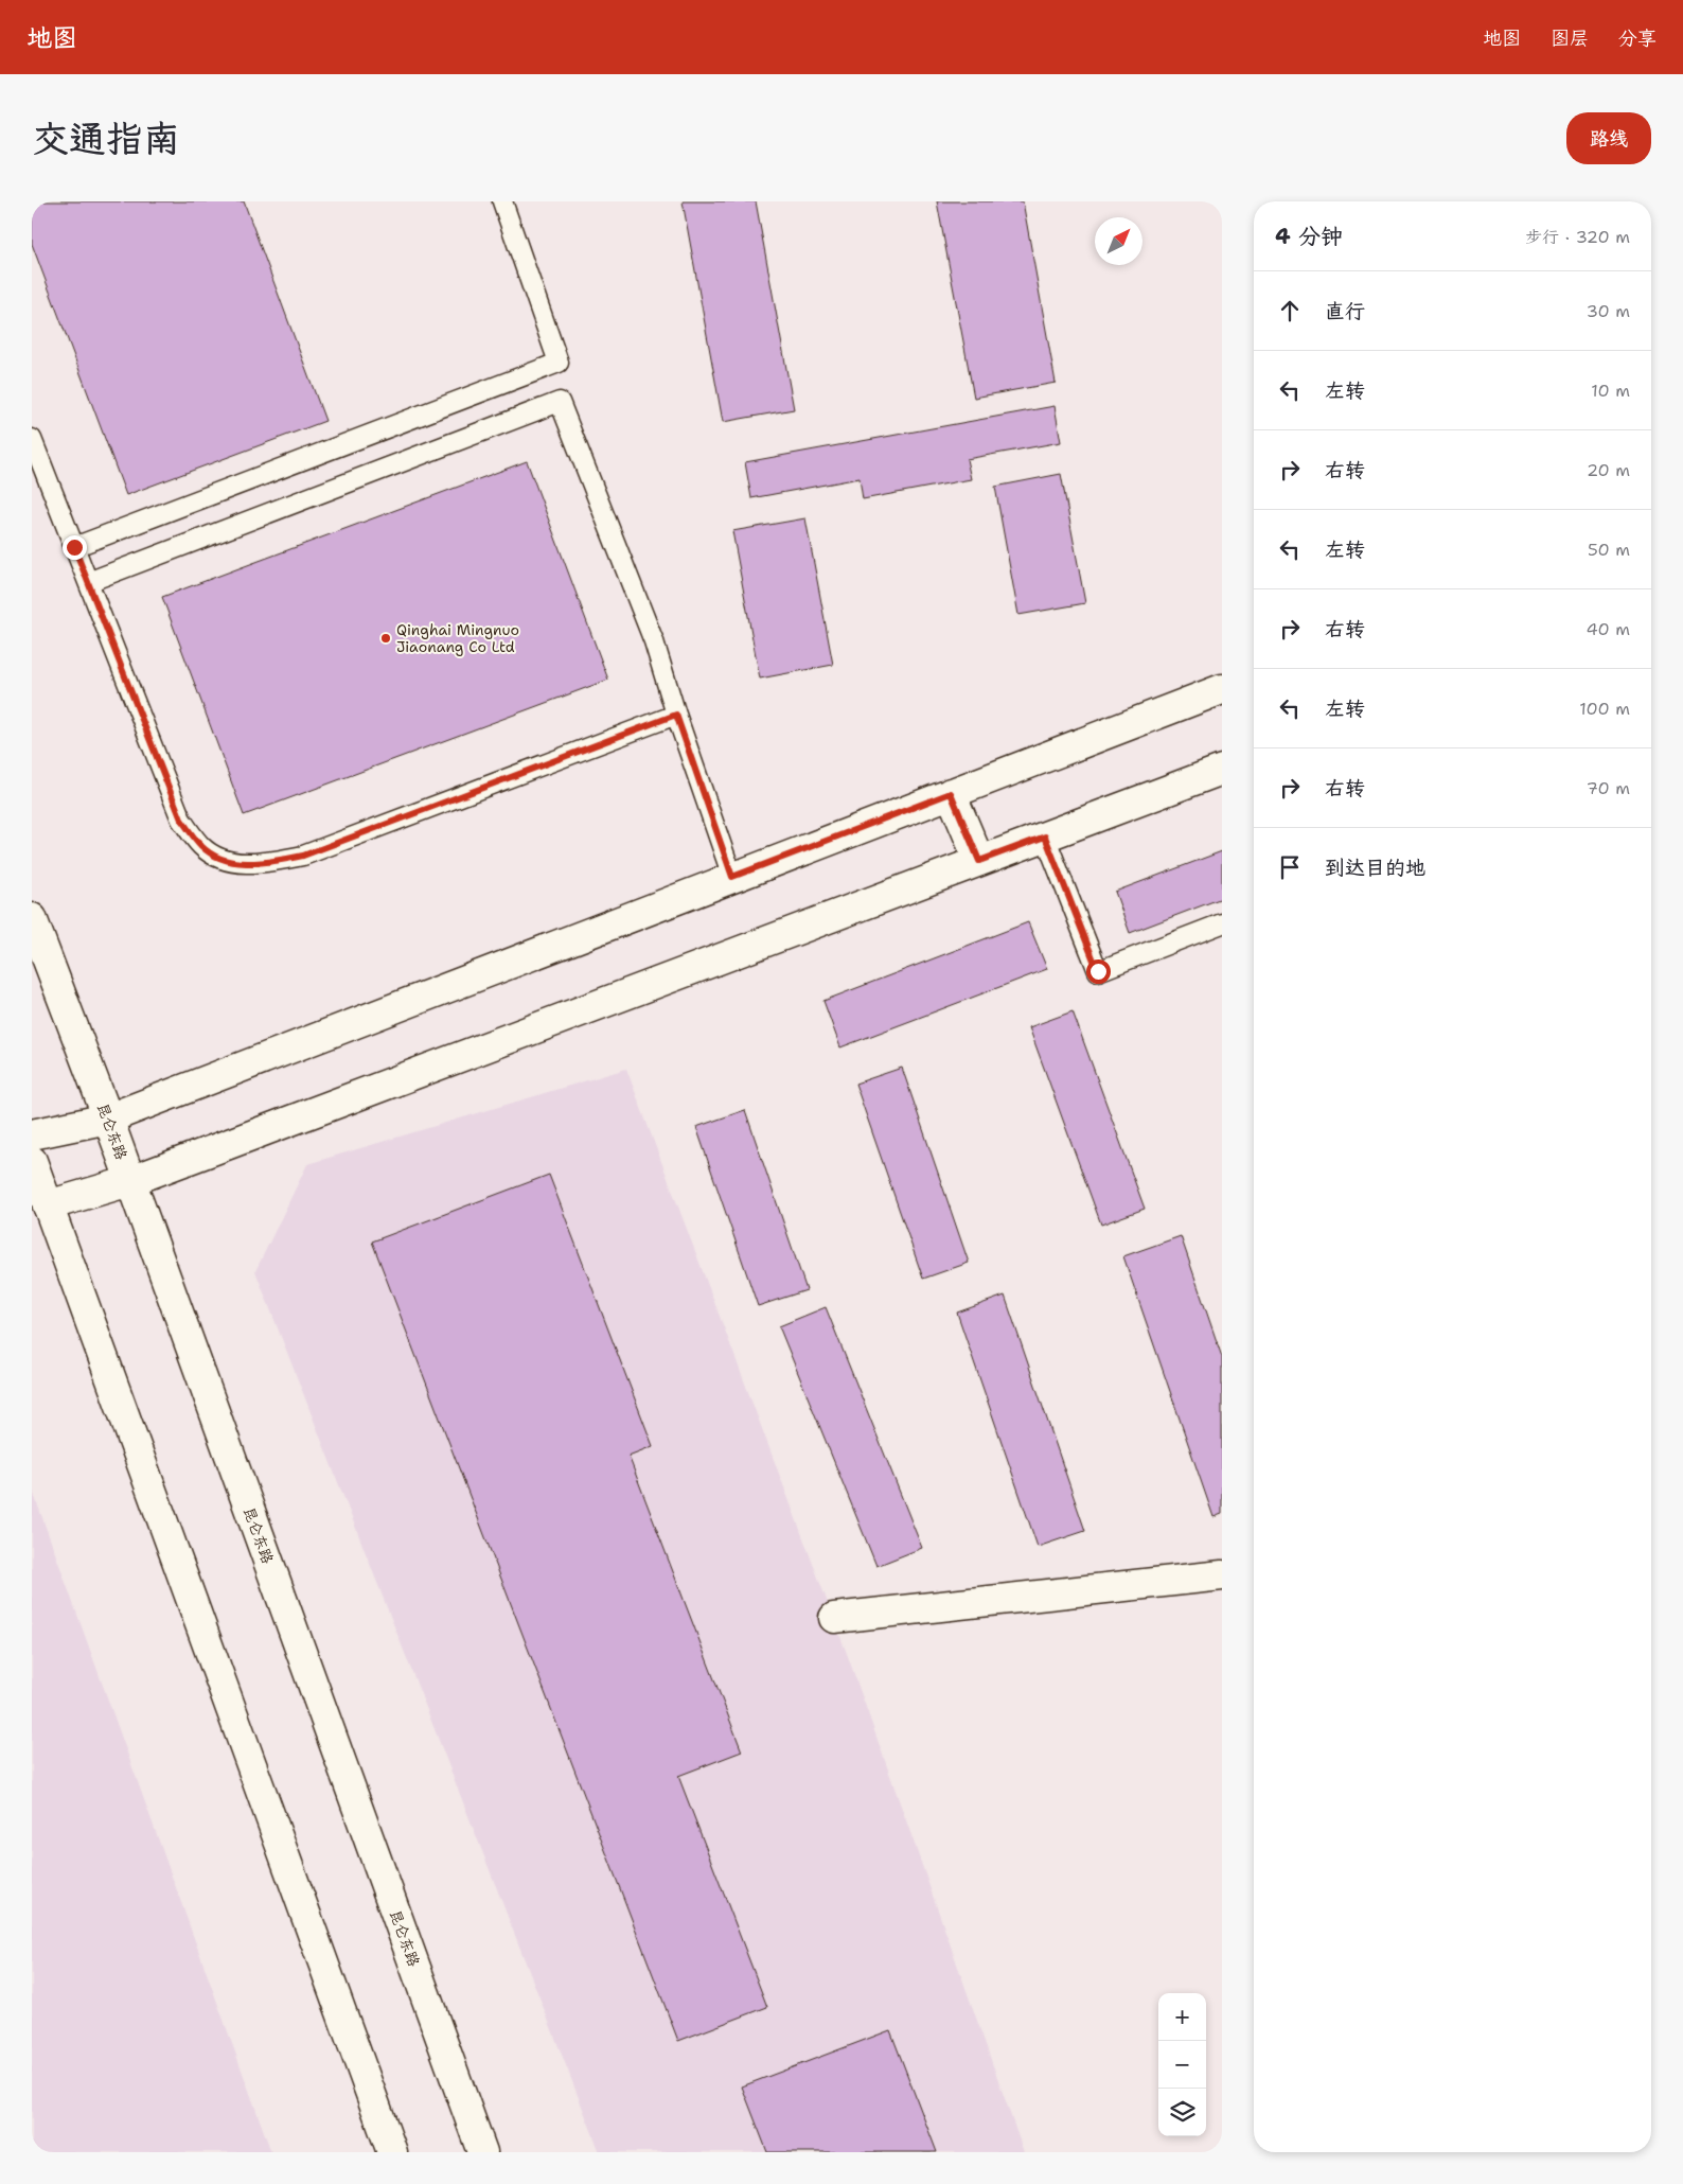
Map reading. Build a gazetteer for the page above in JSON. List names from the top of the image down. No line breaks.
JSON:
{"streets":{"main road":["昆仑东路"]},"places":["Qinghai Mingnuo Jiaonang Co Ltd"],"north":"top right","page":{"header":"地图","nav":["地图","图层","分享"],"buttons":"路线","title":"交通指南","heading":["4 分钟","步行 · 320 m"],"list":[["直行","30 m"],["左转","10 m"],["右转","20 m"],["左转","50 m"],["右转","40 m"],["左转","100 m"],["右转","70 m"],"到达目的地"],"map_buttons":["+","−"]}}
